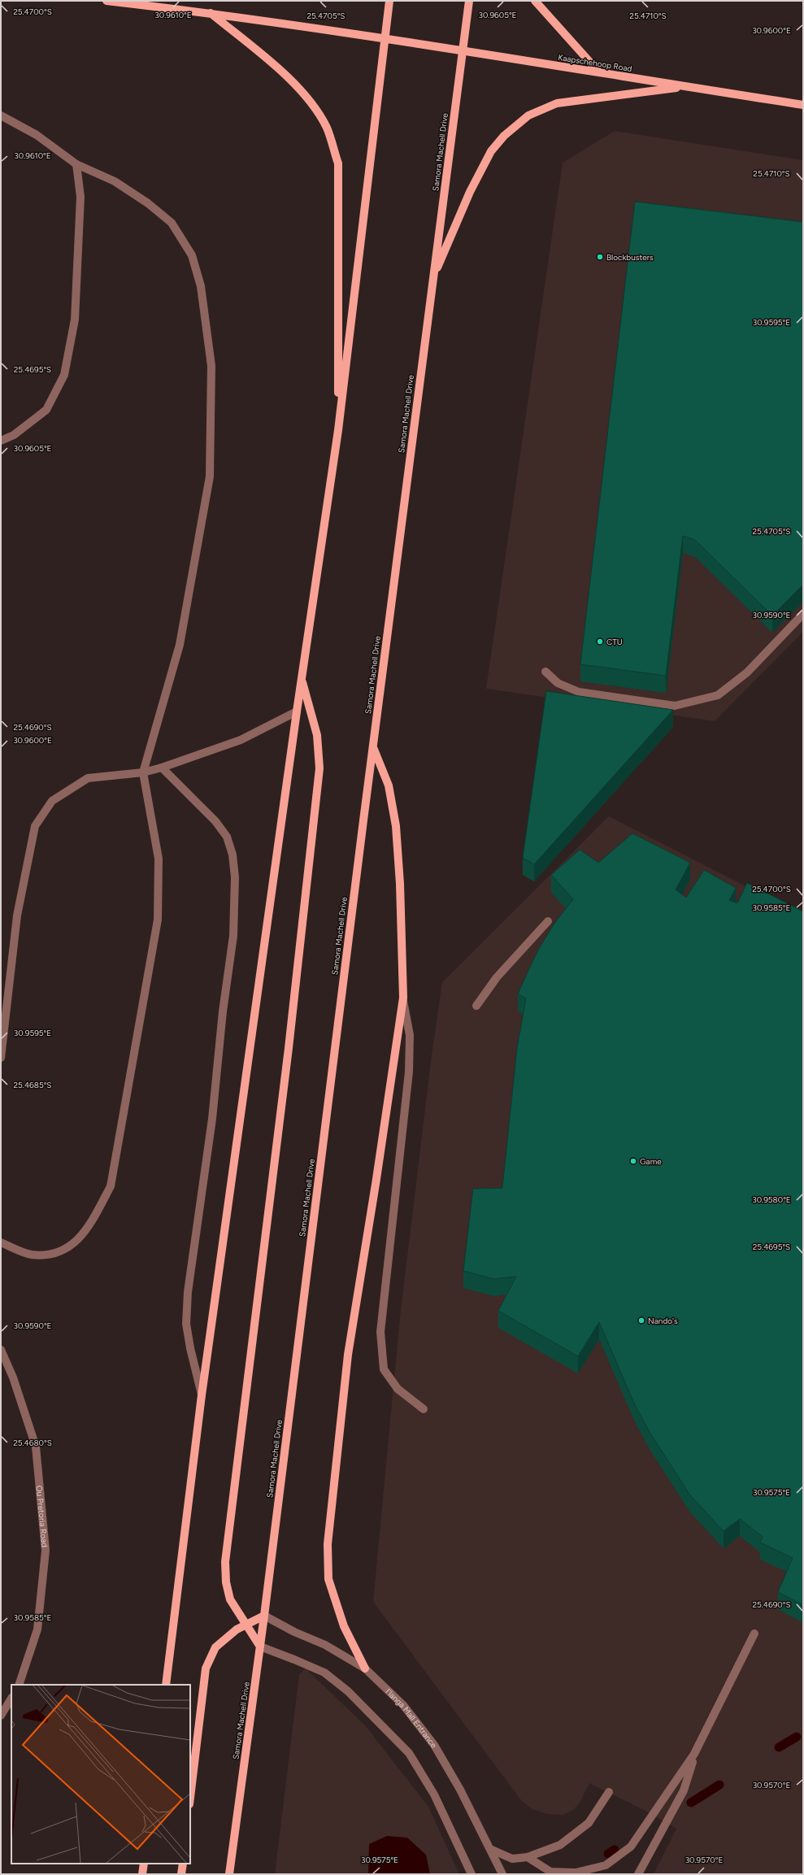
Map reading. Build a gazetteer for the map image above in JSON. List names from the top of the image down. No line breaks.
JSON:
{"streets":{"main road":["Kaapschehoop Road","Samora Machell Drive"],"street":["Ou Pretoria Road","I'langa Mall Entrance"]},"crossings":[["Kaapschehoop Road","Samora Machell Drive"],["Samora Machell Drive","I'langa Mall Entrance"]],"places":["Blockbusters","CTU","Game","Nando's"],"coordinates":["25.4700°S","30.9610°E","30.9605°E","25.4710°S","25.4705°S","30.9600°E","30.9595°E","25.4695°S","30.9590°E","25.4690°S","30.9585°E","25.4685°S","30.9580°E","25.4680°S","30.9575°E","30.9570°E"]}
